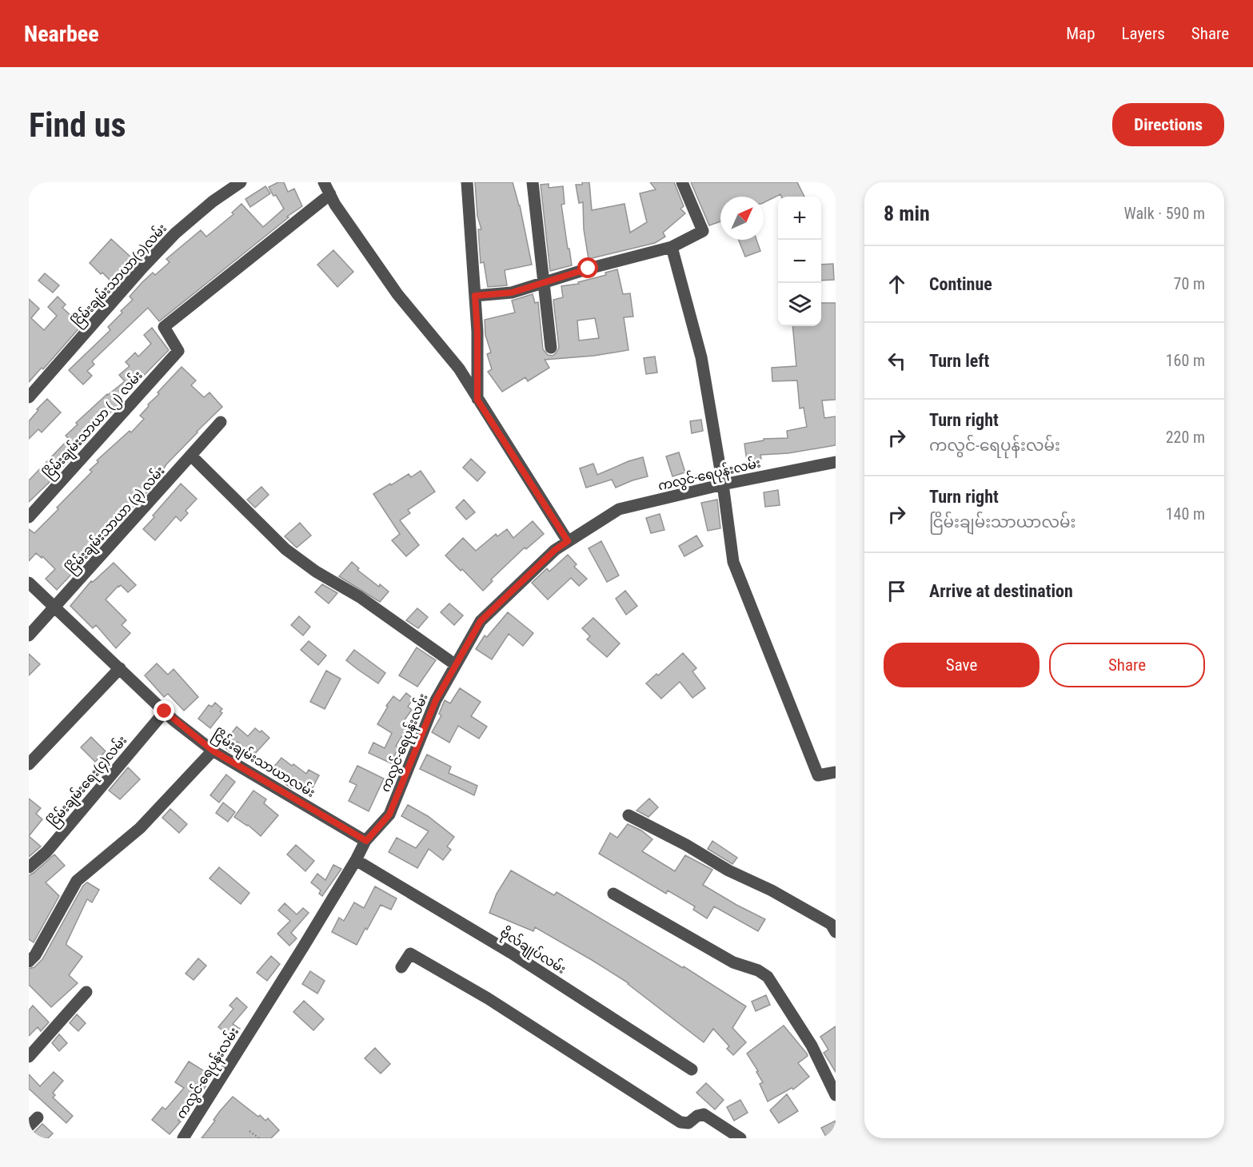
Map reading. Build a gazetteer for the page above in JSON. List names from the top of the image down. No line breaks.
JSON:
{"streets":{"street":["ငြိမ်းချမ်းသာယာ(၁)လမ်း","ငြိမ်းချမ်းသာယာ (၂) လမ်း","ကလွင်-ရေပုန်းလမ်း","ငြိမ်းချမ်းသာယာ (၃) လမ်း","ငြိမ်းချမ်းသာယာလမ်း","ငြိမ်းချမ်းရေး(၄)လမ်း","ဗိုလ်ချုပ်လမ်း"]},"crossings":[["ကလွင်-ရေပုန်းလမ်း","ငြိမ်းချမ်းသာယာလမ်း"],["ကလွင်-ရေပုန်းလမ်း","ဗိုလ်ချုပ်လမ်း"],["ငြိမ်းချမ်းသာယာ (၃) လမ်း","ငြိမ်းချမ်းသာယာလမ်း"],["ငြိမ်းချမ်းသာယာလမ်း","ငြိမ်းချမ်းရေး(၄)လမ်း"]],"north":"top right","page":{"header":"Nearbee","nav":["Map","Layers","Share"],"buttons":["Directions",["Save","Share"]],"title":"Find us","heading":["8 min","Walk · 590 m"],"map_buttons":["+","−"],"list":[["Continue","70 m"],["Turn left","160 m"],["Turn right","ကလွင်-ရေပုန်းလမ်း","220 m"],["Turn right","ငြိမ်းချမ်းသာယာလမ်း","140 m"],"Arrive at destination"]}}
